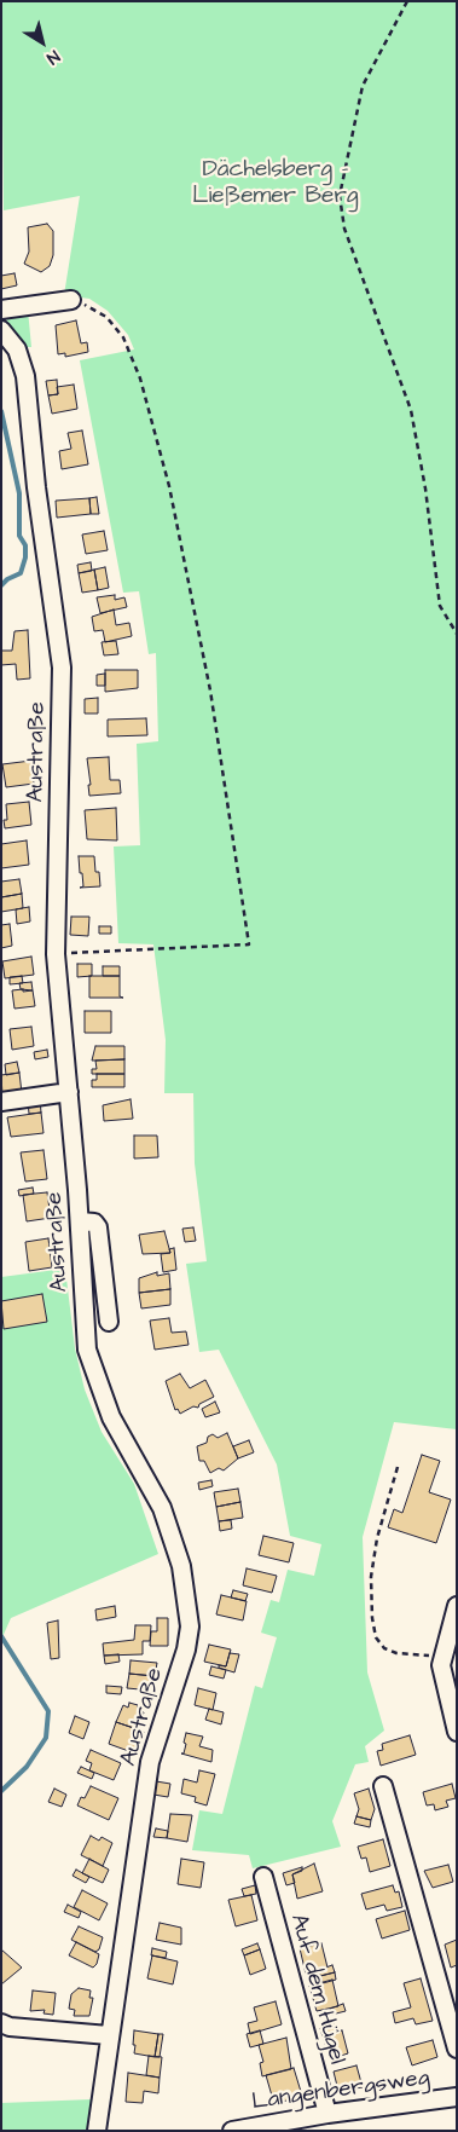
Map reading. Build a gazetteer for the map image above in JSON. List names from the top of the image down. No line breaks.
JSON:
{"streets":{"street":["Austraße","Auf dem Hügel","Langenbergsweg"]},"crossings":[["Auf dem Hügel","Langenbergsweg"]],"parks":["Dächelsberg - Ließemer Berg"],"north":"bottom right"}
